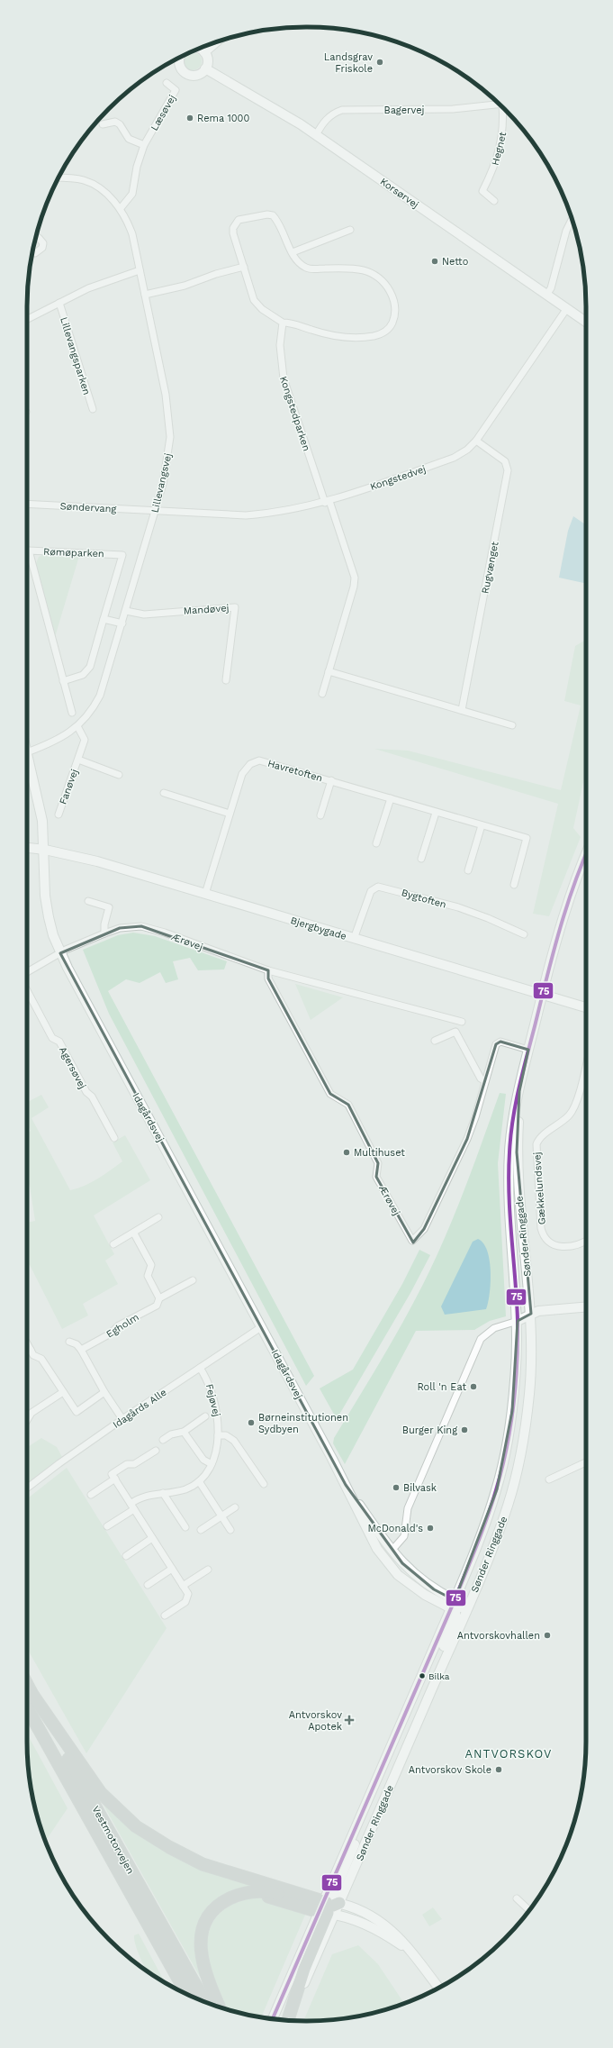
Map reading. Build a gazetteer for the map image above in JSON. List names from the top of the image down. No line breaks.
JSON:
{"streets":{"highway":["Vestmotorvejen"],"street":["Bagervej","Læsøvej","Hegnet","Korsørvej","Lillevangsparken","Kongstedparken","Kongstedvej","Lillevangsvej","Søndervang","Rømøparken","Rugvænget","Mandøvej","Havretoften","Fanøvej","Bygtoften","Bjergbygade","Ærøvej","Agersøvej","Idagårdsvej","Gækkelundsvej","Sønder Ringgade","Egholm","Fejøvej","Idagårds Alle"]},"crossings":[["Bagervej","Korsørvej"],["Læsøvej","Lillevangsvej"],["Korsørvej","Kongstedvej"],["Lillevangsparken","Lillevangsvej"],["Kongstedparken","Kongstedvej"],["Kongstedvej","Lillevangsvej"],["Kongstedvej","Søndervang"],["Kongstedvej","Rugvænget"],["Lillevangsvej","Søndervang"],["Lillevangsvej","Mandøvej"],["Lillevangsvej","Fanøvej"],["Lillevangsvej","Idagårdsvej"],["Havretoften","Bjergbygade"],["Bygtoften","Bjergbygade"],["Bjergbygade","Idagårdsvej"],["Ærøvej","Idagårdsvej"],["Ærøvej","Sønder Ringgade"],["Idagårdsvej","Sønder Ringgade"],["Idagårdsvej","Idagårds Alle"],["Fejøvej","Idagårds Alle"]],"districts":["ANTVORSKOV"],"places":{"other":["Landsgrav Friskole","Rema 1000","Netto","Multihuset","Roll 'n Eat","Børneinstitutionen Sydbyen","Burger King","Bilvask","McDonald's","Antvorskovhallen","Bilka","Antvorskov Skole"],"health":["Antvorskov Apotek"]},"lines":["transit line 75"]}
